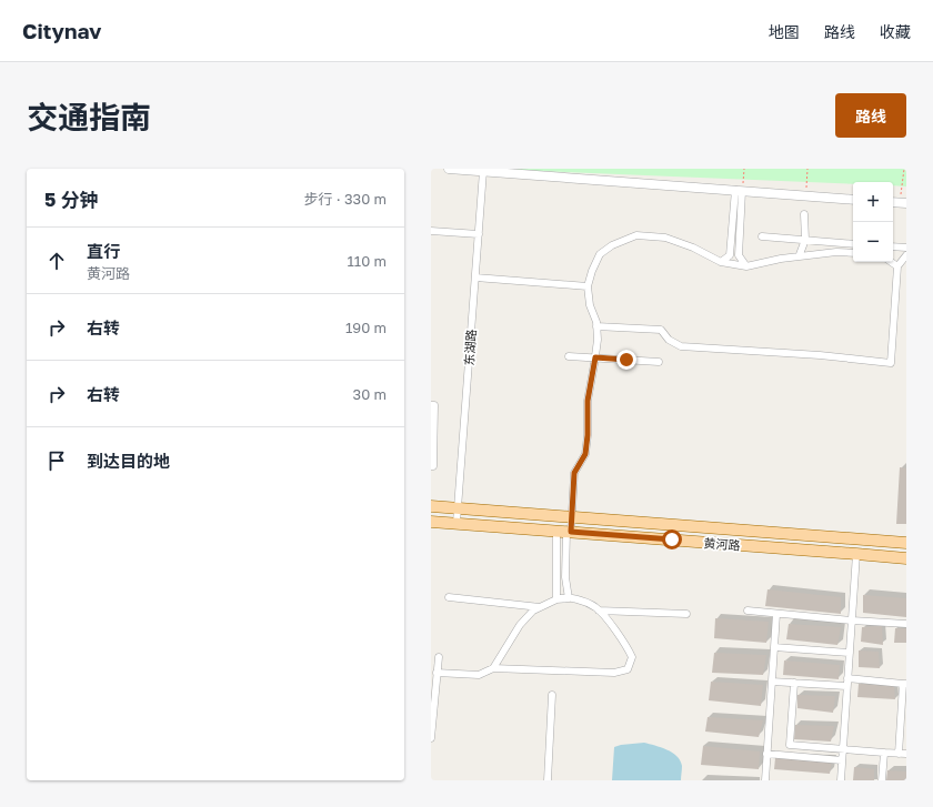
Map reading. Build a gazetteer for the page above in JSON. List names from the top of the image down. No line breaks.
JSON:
{"streets":{"main road":["黄河路"],"street":["东湖路"]},"crossings":[["东湖路","黄河路"]],"page":{"header":"Citynav","nav":["地图","路线","收藏"],"title":"交通指南","buttons":"路线","heading":["5 分钟","步行 · 330 m"],"map_buttons":["+","−"],"list":[["直行","黄河路","110 m"],["右转","190 m"],["右转","30 m"],"到达目的地"]}}
